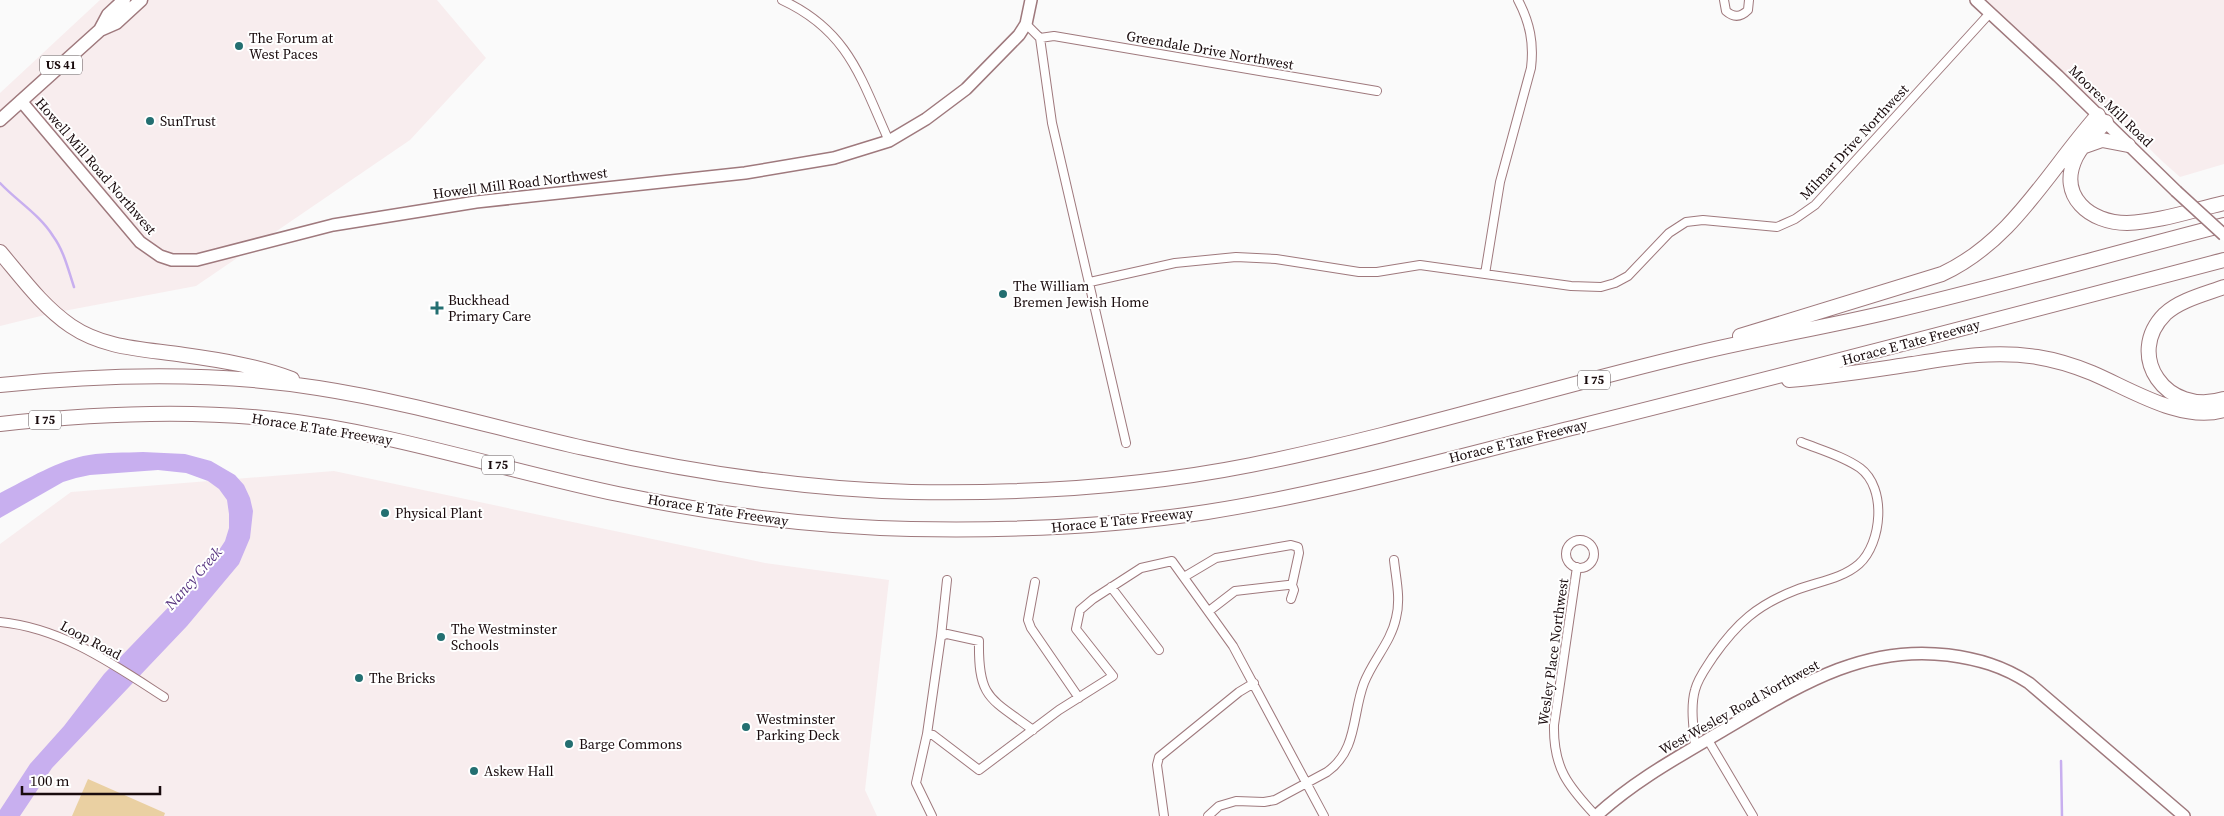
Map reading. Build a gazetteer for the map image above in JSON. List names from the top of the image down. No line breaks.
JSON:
{"streets":{"highway":["Horace E Tate Freeway","I 75"],"main road":["US 41","Moores Mill Road","Howell Mill Road Northwest","West Wesley Road Northwest"],"street":["Greendale Drive Northwest","Milmar Drive Northwest","Loop Road","Wesley Place Northwest"]},"crossings":[["US 41","Howell Mill Road Northwest"],["Moores Mill Road","Milmar Drive Northwest"],["Wesley Place Northwest","West Wesley Road Northwest"]],"water":["Nancy Creek"],"places":{"other":["The Forum at West Paces","SunTrust","The William Bremen Jewish Home","Physical Plant","The Westminster Schools","The Bricks","Westminster Parking Deck","Barge Commons","Askew Hall"],"health":["Buckhead Primary Care"]},"scale_bar":"100 m"}
